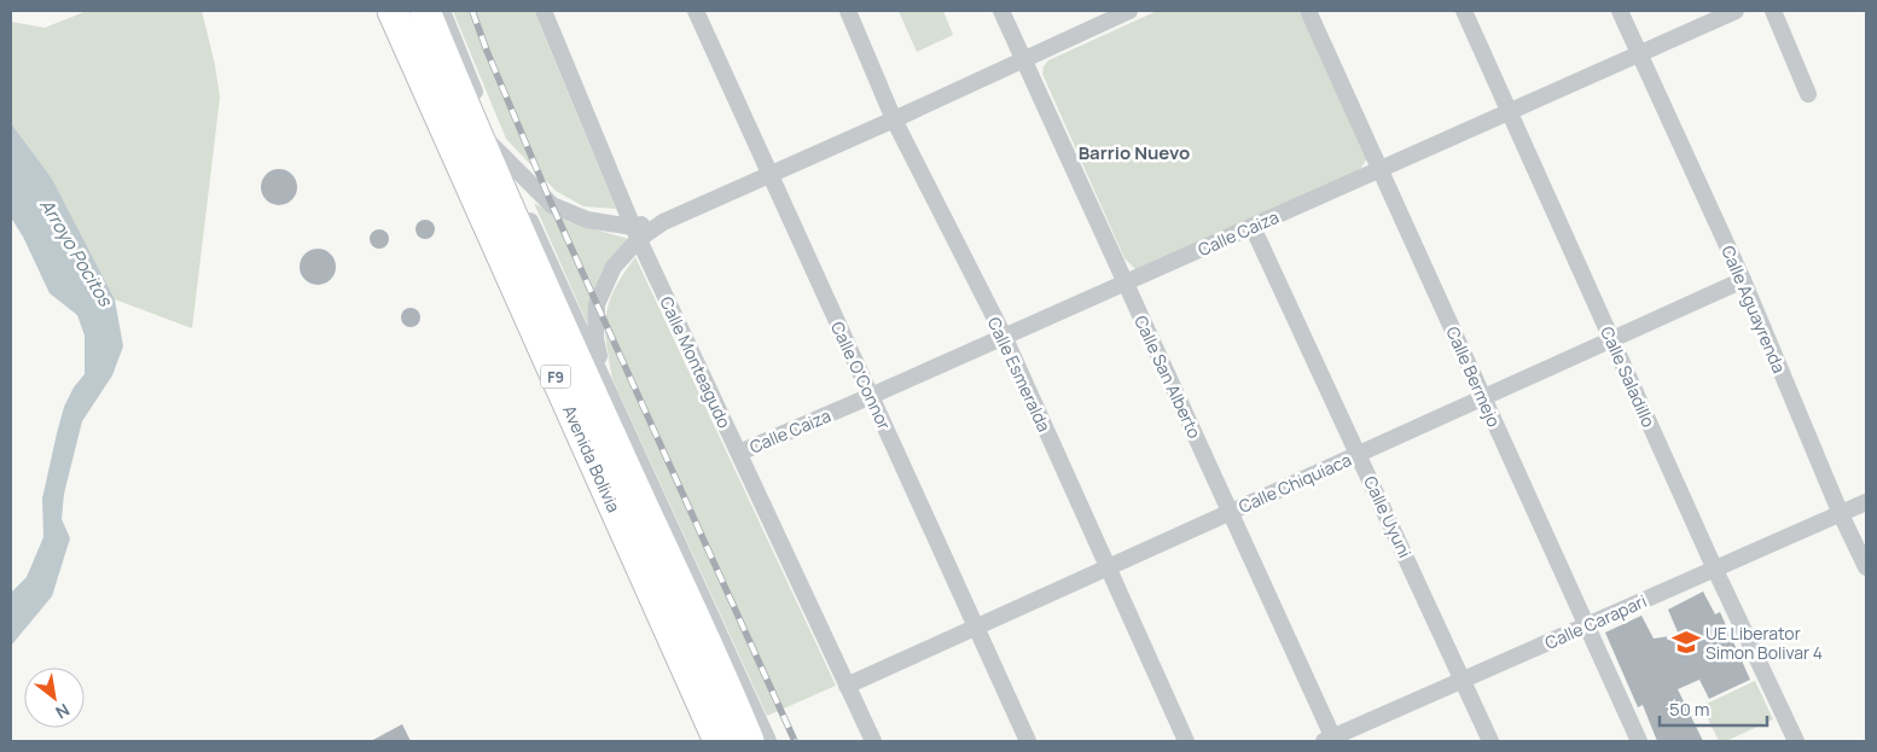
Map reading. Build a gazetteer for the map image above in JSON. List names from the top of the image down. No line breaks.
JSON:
{"streets":{"highway":["F9","Avenida Bolivia"],"street":["Calle Caiza","Calle Aguayrenda","Calle Monteagudo","Calle Esmeralda","Calle O'Connor","Calle San Alberto","Calle Bermejo","Calle Saladillo","Calle Chiquiaca","Calle Uyuni","Calle Carapari"]},"crossings":[["Calle Caiza","Calle Aguayrenda"],["Calle Caiza","Calle Monteagudo"],["Calle Caiza","Calle Esmeralda"],["Calle Caiza","Calle O'Connor"],["Calle Caiza","Calle San Alberto"],["Calle Caiza","Calle Bermejo"],["Calle Caiza","Calle Saladillo"],["Calle Caiza","Calle Uyuni"],["Calle Aguayrenda","Calle Chiquiaca"],["Calle Aguayrenda","Calle Carapari"],["Calle Monteagudo","Calle Chiquiaca"],["Calle Esmeralda","Calle Chiquiaca"],["Calle O'Connor","Calle Chiquiaca"],["Calle San Alberto","Calle Chiquiaca"],["Calle San Alberto","Calle Carapari"],["Calle Bermejo","Calle Chiquiaca"],["Calle Bermejo","Calle Carapari"],["Calle Saladillo","Calle Chiquiaca"],["Calle Saladillo","Calle Carapari"],["Calle Chiquiaca","Calle Uyuni"],["Calle Uyuni","Calle Carapari"]],"districts":["Barrio Nuevo"],"water":["Arroyo Pocitos"],"places":{"school or university":["UE Liberator Simon Bolivar 4"]},"scale_bar":"50 m","north":"bottom right"}
